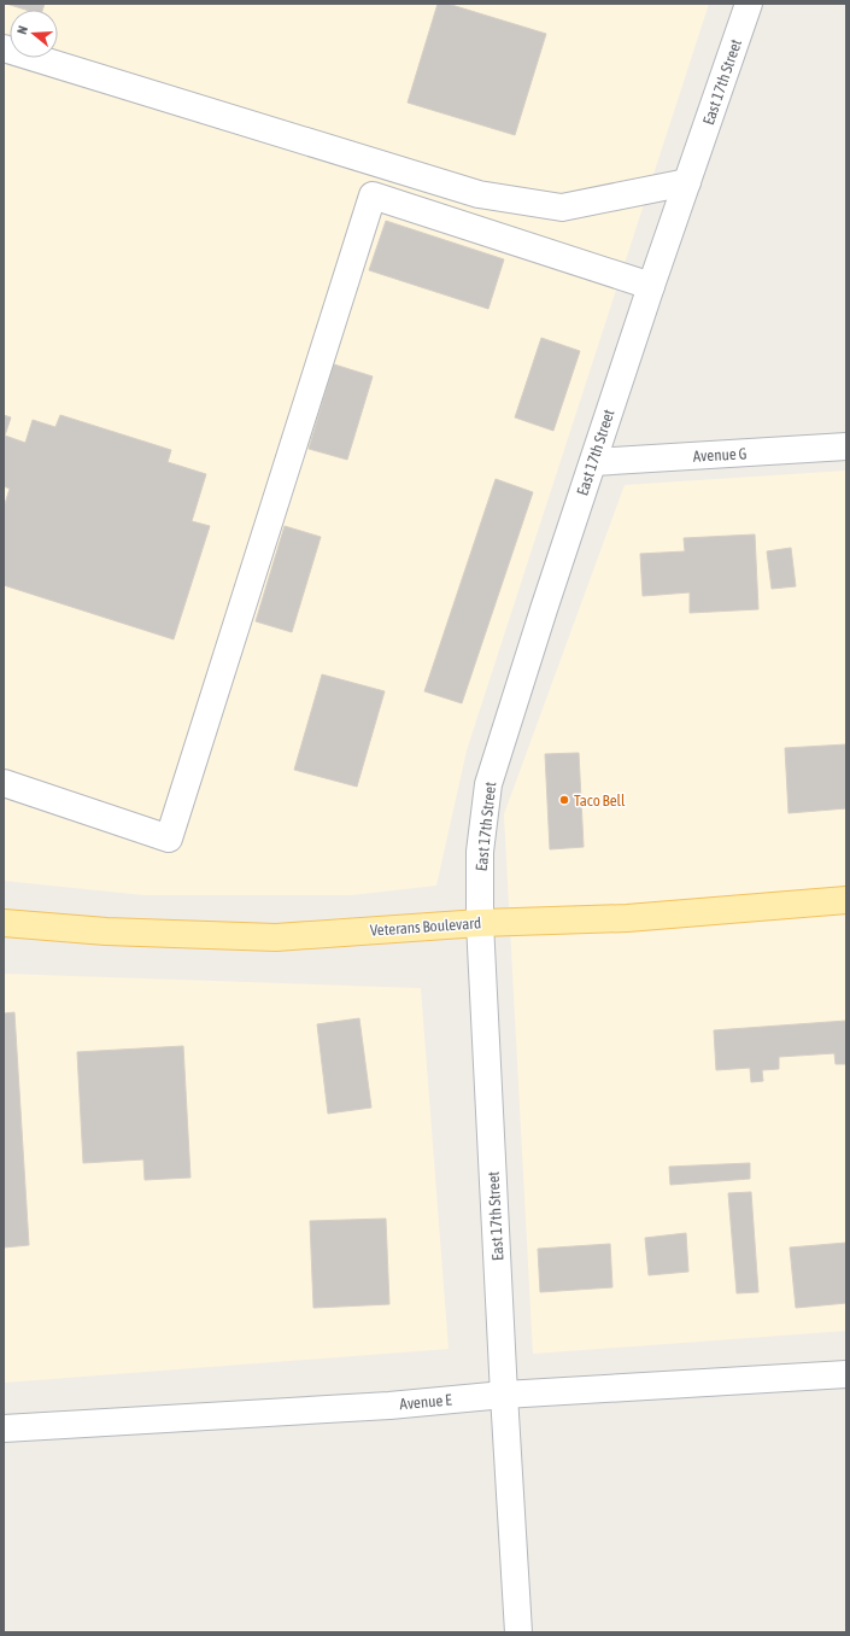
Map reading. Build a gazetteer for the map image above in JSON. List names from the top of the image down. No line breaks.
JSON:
{"streets":{"main road":["Veterans Boulevard"],"street":["East 17th Street","Avenue G","Avenue E"]},"crossings":[["East 17th Street","Avenue G"],["East 17th Street","Veterans Boulevard"],["East 17th Street","Avenue E"]],"places":["Taco Bell"],"north":"left"}
